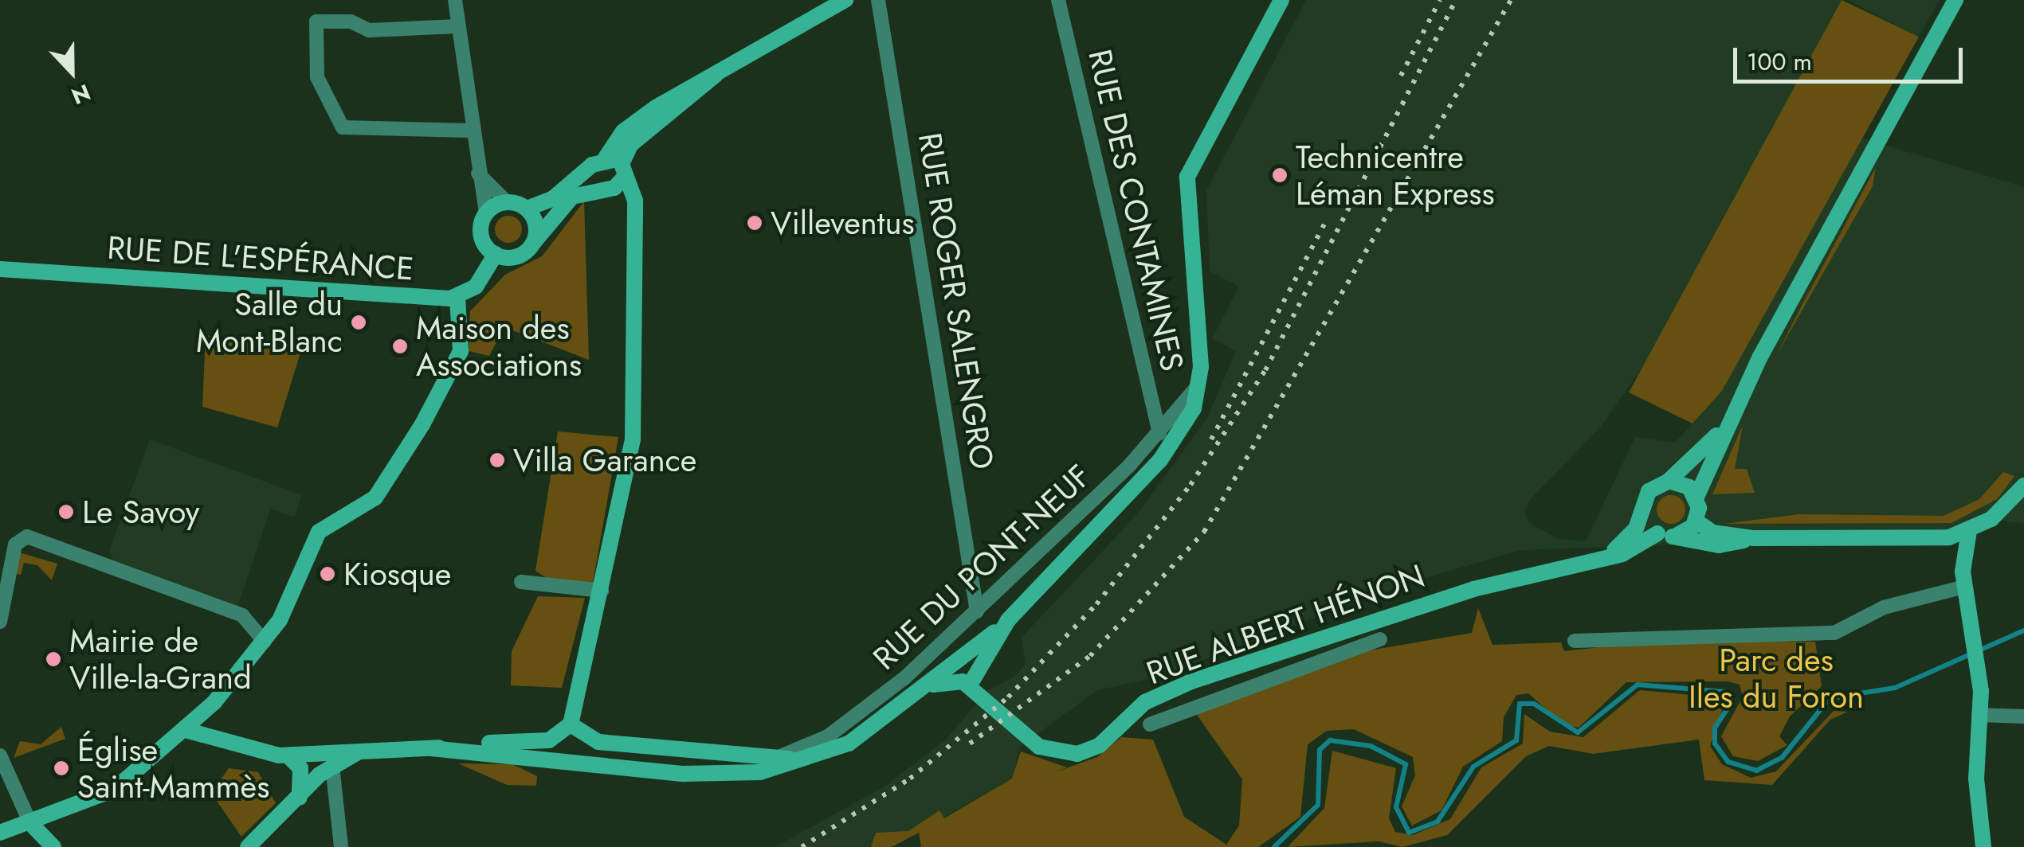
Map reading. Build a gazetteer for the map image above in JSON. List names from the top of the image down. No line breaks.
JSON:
{"streets":{"street":["RUE DES CONTAMINES","RUE DE L'ESPÉRANCE","RUE ROGER SALENGRO","RUE DU PONT-NEUF","RUE ALBERT HÉNON"]},"crossings":[["RUE DES CONTAMINES","RUE DU PONT-NEUF"],["RUE ROGER SALENGRO","RUE DU PONT-NEUF"]],"parks":["Parc des Iles du Foron"],"places":["Technicentre Léman Express","Villeventus","Salle du Mont-Blanc","Maison des Associations","Villa Garance","Le Savoy","Kiosque","Mairie de Ville-la-Grand","Église Saint-Mammès"],"scale_bar":"100 m","north":"bottom"}
